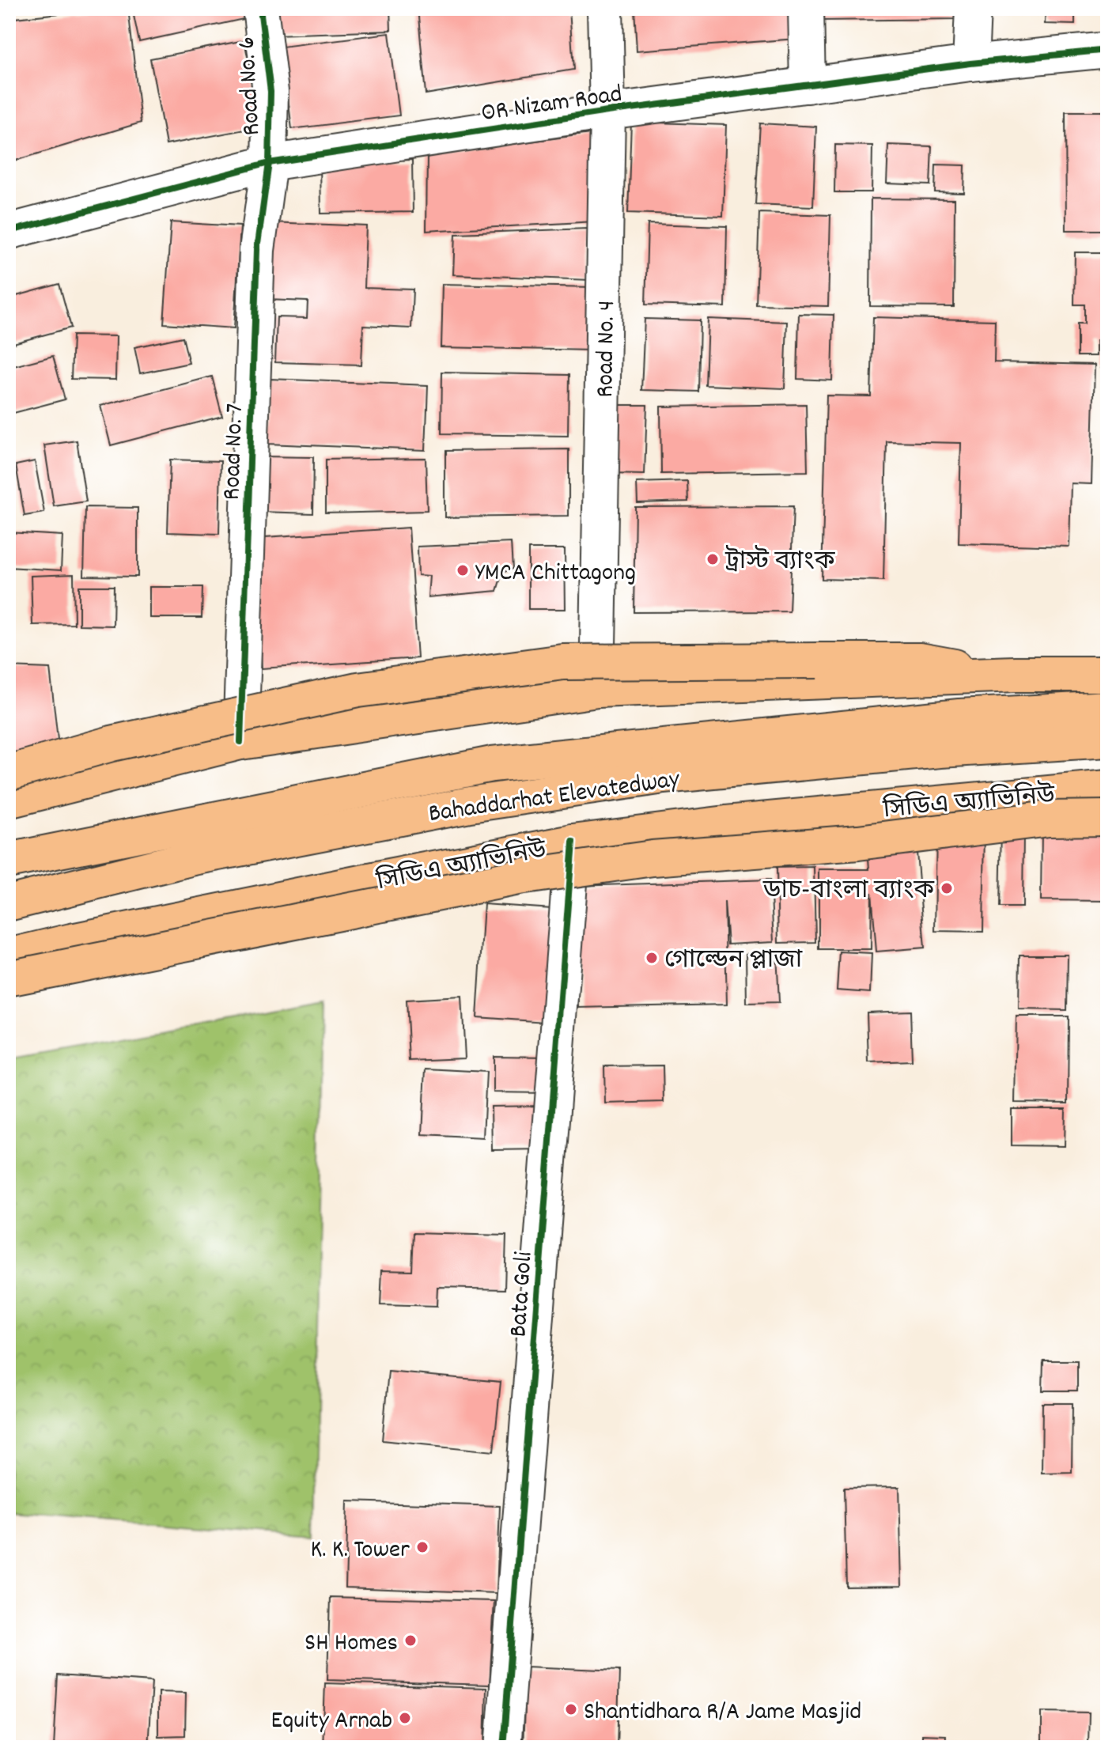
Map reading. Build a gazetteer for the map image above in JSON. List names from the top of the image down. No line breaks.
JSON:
{"streets":{"main road":["Bahaddarhat Elevatedway","সিডিএ অ্যাভিনিউ"],"street":["Road No. 6","OR Nizam Road","Road No. 4","Road No. 7","Bata Goli"]},"crossings":[["Road No. 6","OR Nizam Road"],["Road No. 6","Road No. 7"],["OR Nizam Road","Road No. 4"],["OR Nizam Road","Road No. 7"],["সিডিএ অ্যাভিনিউ","Bata Goli"]],"places":["ট্রাস্ট ব্যাংক","YMCA Chittagong","ডাচ-বাংলা ব্যাংক","গোল্ডেন প্লাজা","K. K. Tower","SH Homes","Shantidhara R/A Jame Masjid","Equity Arnab"]}
